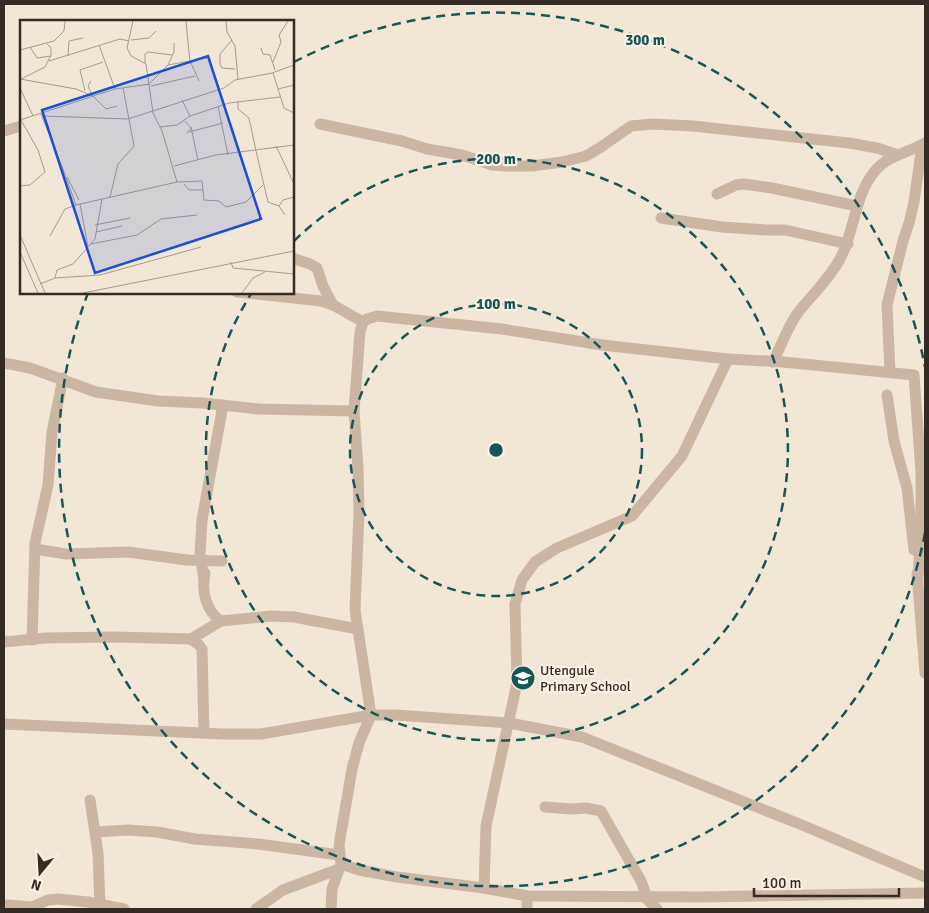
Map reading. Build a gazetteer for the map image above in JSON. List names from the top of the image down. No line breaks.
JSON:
{"places":{"school or university":["Utengule Primary School"]},"scale_bar":"100 m","north":"bottom","rings":["300 m","200 m","100 m"]}
